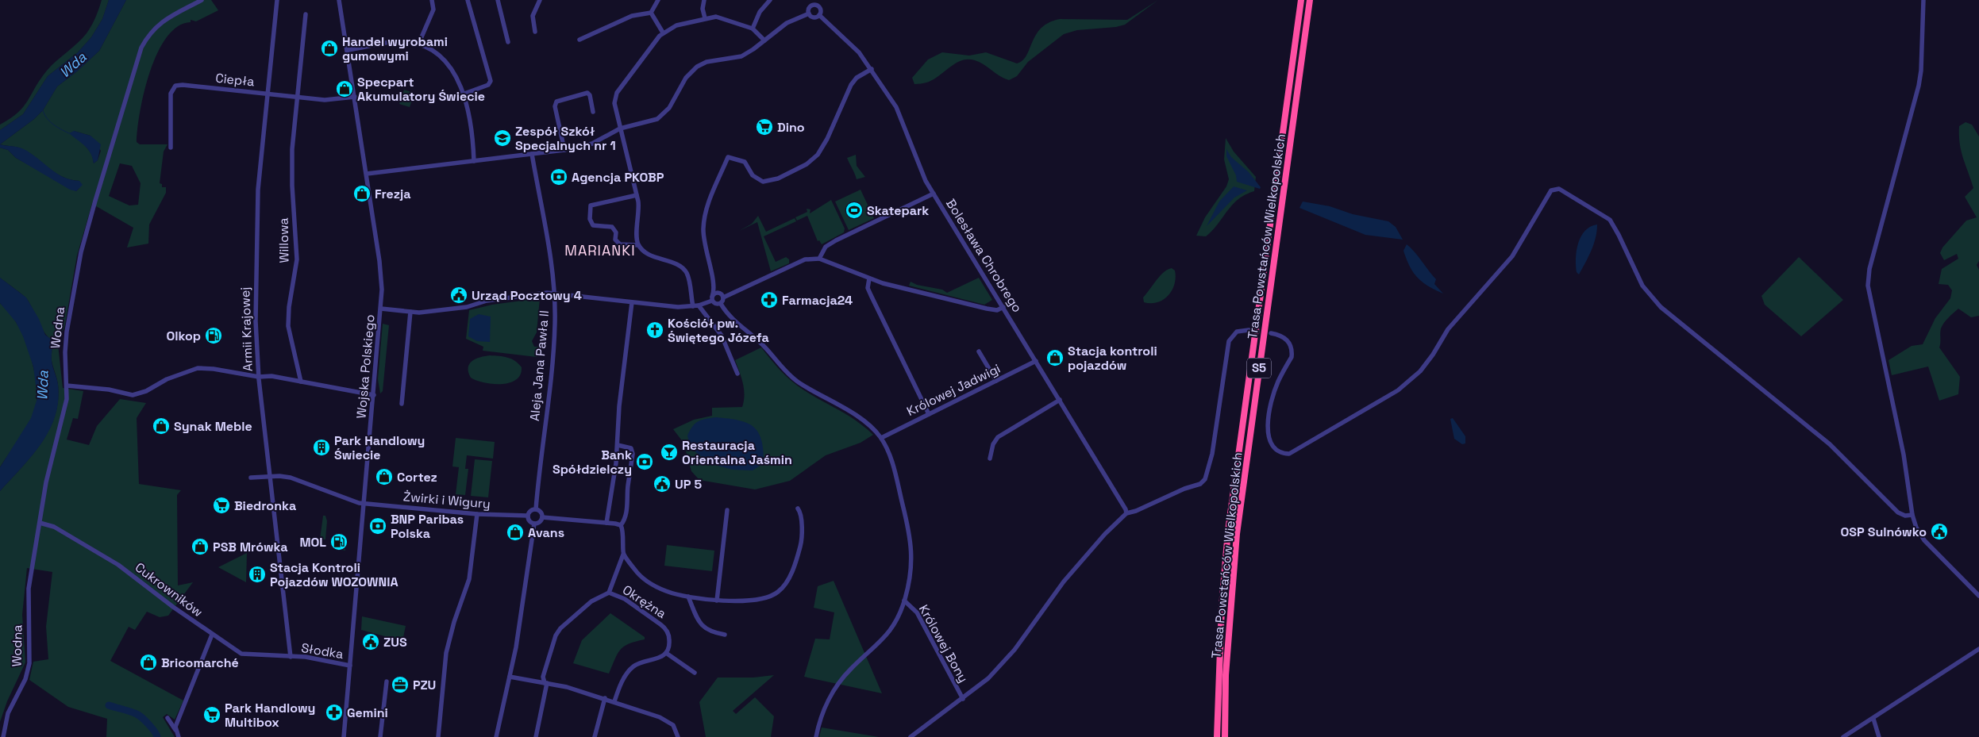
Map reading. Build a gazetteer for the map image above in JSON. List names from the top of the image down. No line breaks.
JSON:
{"streets":{"highway":["Trasa Powstańców Wielkopolskich","S5"],"street":["Ciepła","Willowa","Bolesława Chrobrego","Wodna","Armii Krajowej","Aleja Jana Pawła II","Wojska Polskiego","Królowej Jadwigi","Żwirki i Wigury","Cukrowników","Okrężna","Królowej Bony","Słodka"]},"crossings":[["Ciepła","Willowa"],["Ciepła","Armii Krajowej"],["Ciepła","Wojska Polskiego"],["Bolesława Chrobrego","Królowej Jadwigi"],["Wodna","Cukrowników"],["Armii Krajowej","Żwirki i Wigury"],["Armii Krajowej","Cukrowników"],["Armii Krajowej","Słodka"],["Aleja Jana Pawła II","Żwirki i Wigury"],["Wojska Polskiego","Żwirki i Wigury"],["Wojska Polskiego","Słodka"],["Cukrowników","Słodka"]],"districts":["MARIANKI"],"water":["Wda"],"places":{"shop":["Handel wyrobami gumowymi","Specpart Akumulatory Świecie","Frezja","Stacja kontroli pojazdów","Synak Meble","Cortez","Avans","PSB Mrówka","Bricomarché"],"supermarket":["Dino","Biedronka","Park Handlowy Multibox"],"school or university":["Zespół Szkół Specjalnych nr 1"],"bank":["Agencja PKOBP","Bank Spółdzielczy","BNP Paribas Polska"],"sports":["Skatepark"],"public building":["Urząd Pocztowy 4","UP 5","OSP Sulnówko","ZUS"],"pharmacy":["Farmacja24","Gemini"],"church":["Kościół pw. Świętego Józefa"],"fuel station":["Olkop","MOL"],"building":["Park Handlowy Świecie","Stacja Kontroli Pojazdów WOZOWNIA"],"bar":["Restauracja Orientalna Jaśmin"],"office":["PZU"]}}
